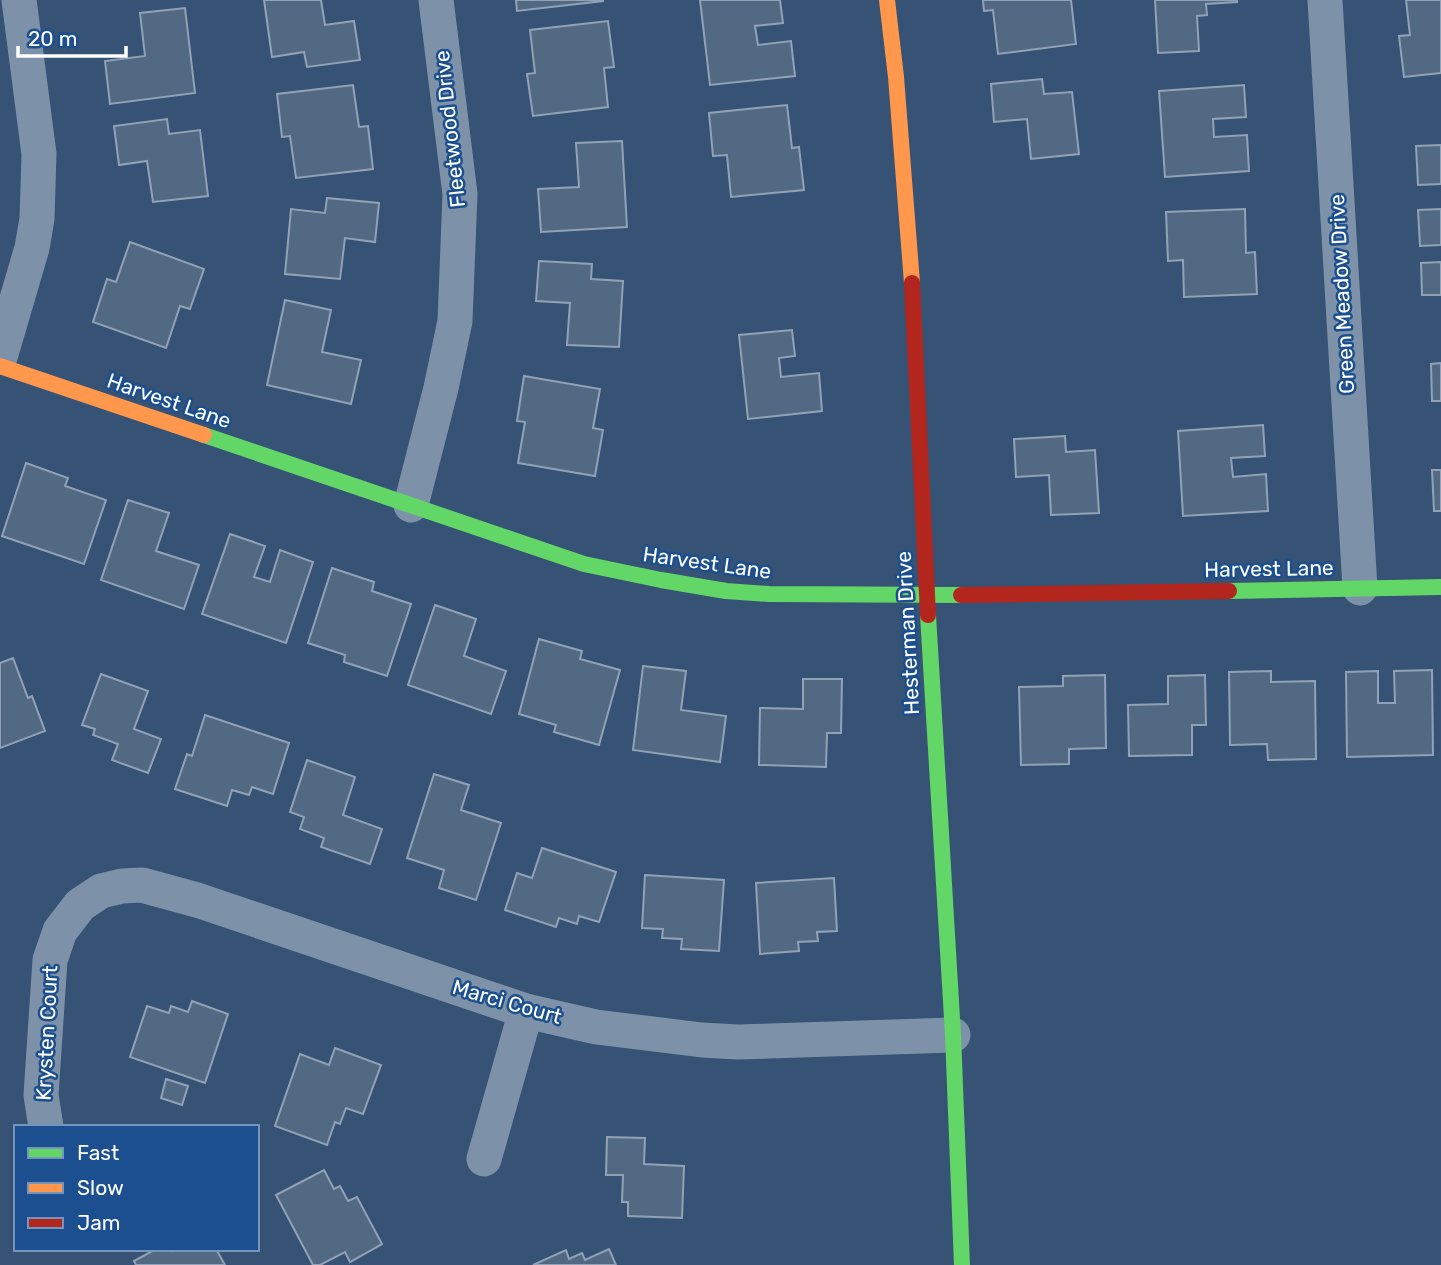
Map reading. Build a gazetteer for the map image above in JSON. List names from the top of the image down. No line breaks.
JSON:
{"streets":{"street":["Fleetwood Drive","Green Meadow Drive","Harvest Lane","Hesterman Drive","Marci Court","Krysten Court"]},"crossings":[["Fleetwood Drive","Harvest Lane"],["Green Meadow Drive","Harvest Lane"],["Harvest Lane","Hesterman Drive"],["Hesterman Drive","Marci Court"],["Marci Court","Krysten Court"]],"legend":["Fast","Slow","Jam"],"scale_bar":"20 m"}
